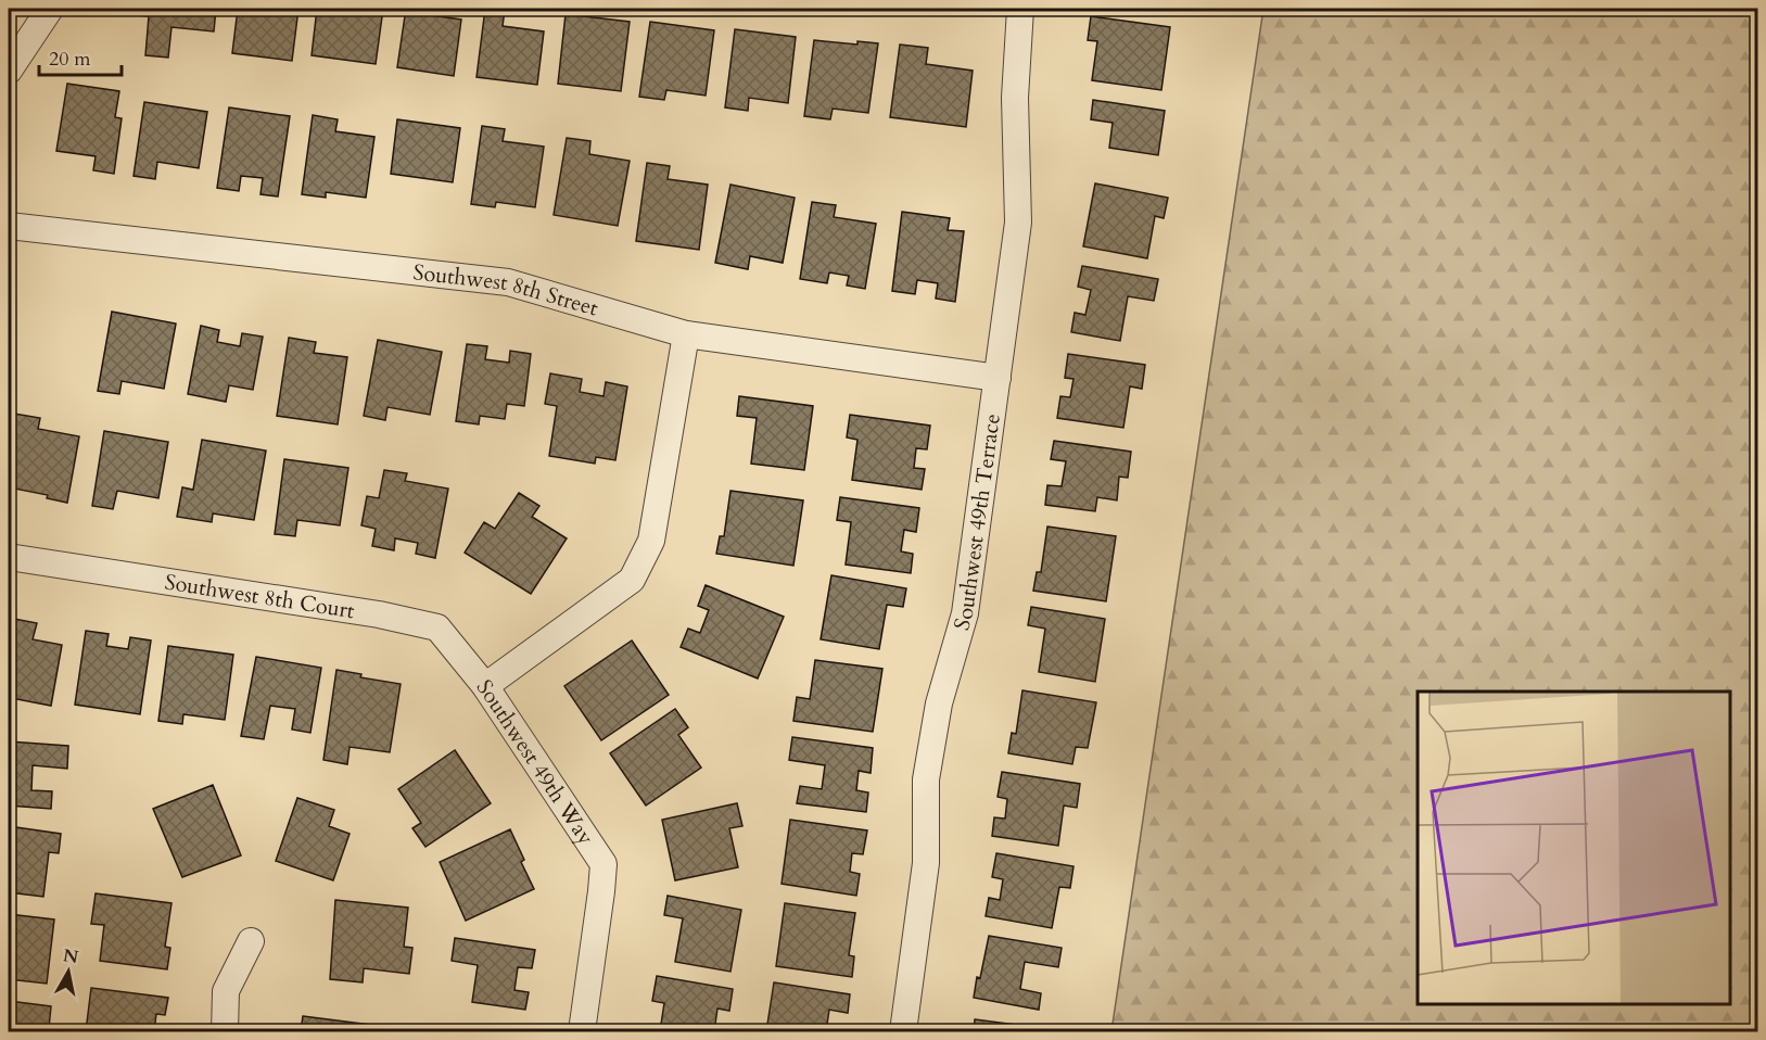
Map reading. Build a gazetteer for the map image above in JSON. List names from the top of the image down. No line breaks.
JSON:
{"streets":{"street":["Southwest 8th Street","Southwest 49th Terrace","Southwest 8th Court","Southwest 49th Way"]},"crossings":[["Southwest 8th Street","Southwest 49th Terrace"],["Southwest 8th Street","Southwest 49th Way"],["Southwest 8th Court","Southwest 49th Way"]],"scale_bar":"20 m","north":"top"}
